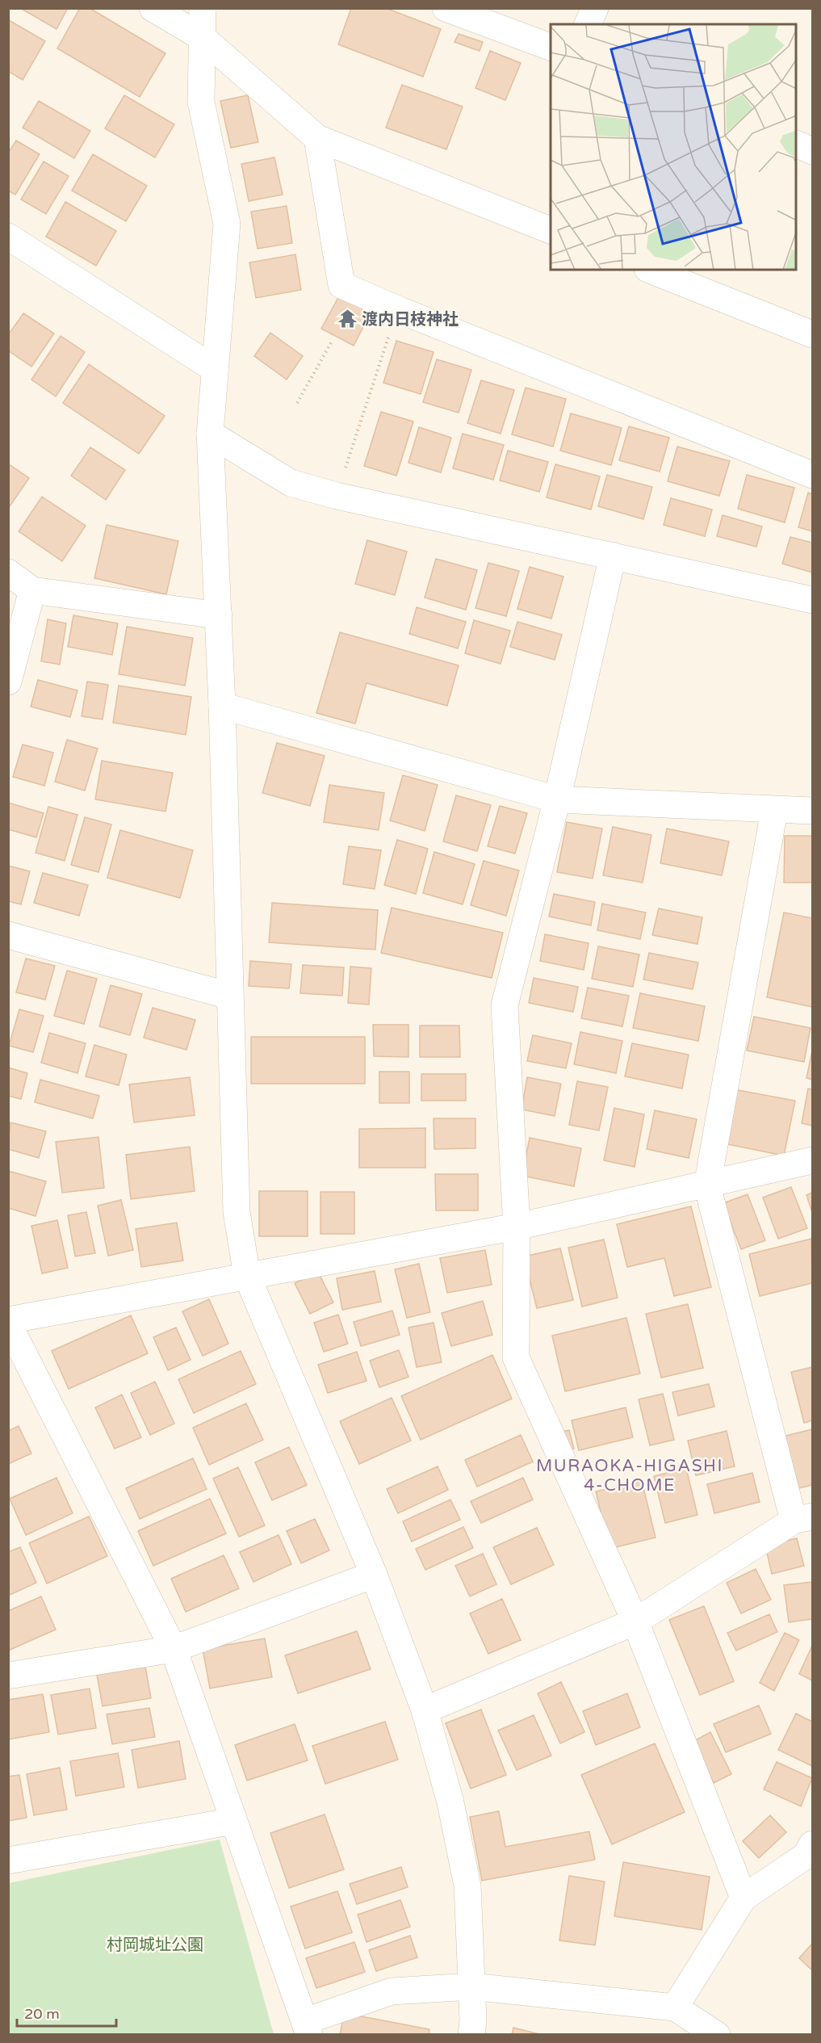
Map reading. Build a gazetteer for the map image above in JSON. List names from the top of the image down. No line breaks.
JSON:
{"districts":["MURAOKA-HIGASHI 4-CHOME"],"parks":["村岡城址公園"],"places":{"temple":["渡内日枝神社"]},"scale_bar":"20 m"}
